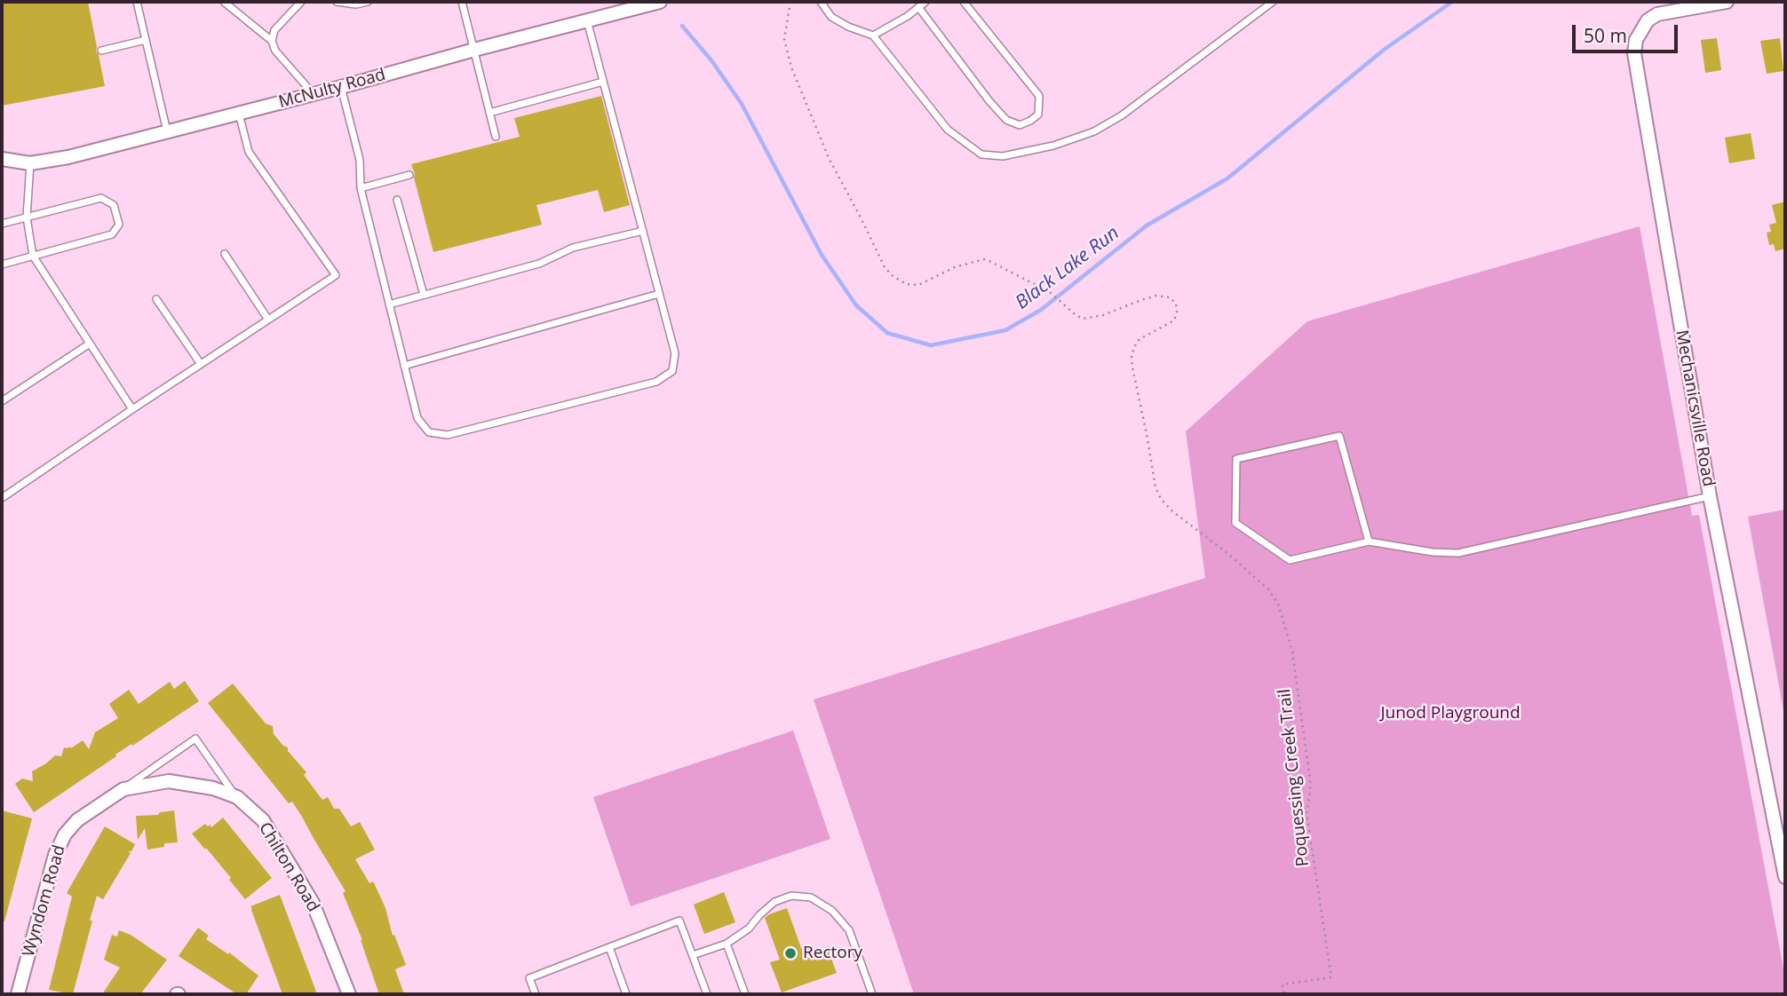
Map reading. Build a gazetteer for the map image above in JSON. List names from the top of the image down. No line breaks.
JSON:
{"streets":{"street":["McNulty Road","Mechanicsville Road","Chilton Road","Wyndom Road"],"path":["Poquessing Creek Trail"]},"crossings":[["Chilton Road","Wyndom Road"]],"water":["Black Lake Run"],"parks":["Junod Playground"],"places":["Rectory"],"scale_bar":"50 m"}
